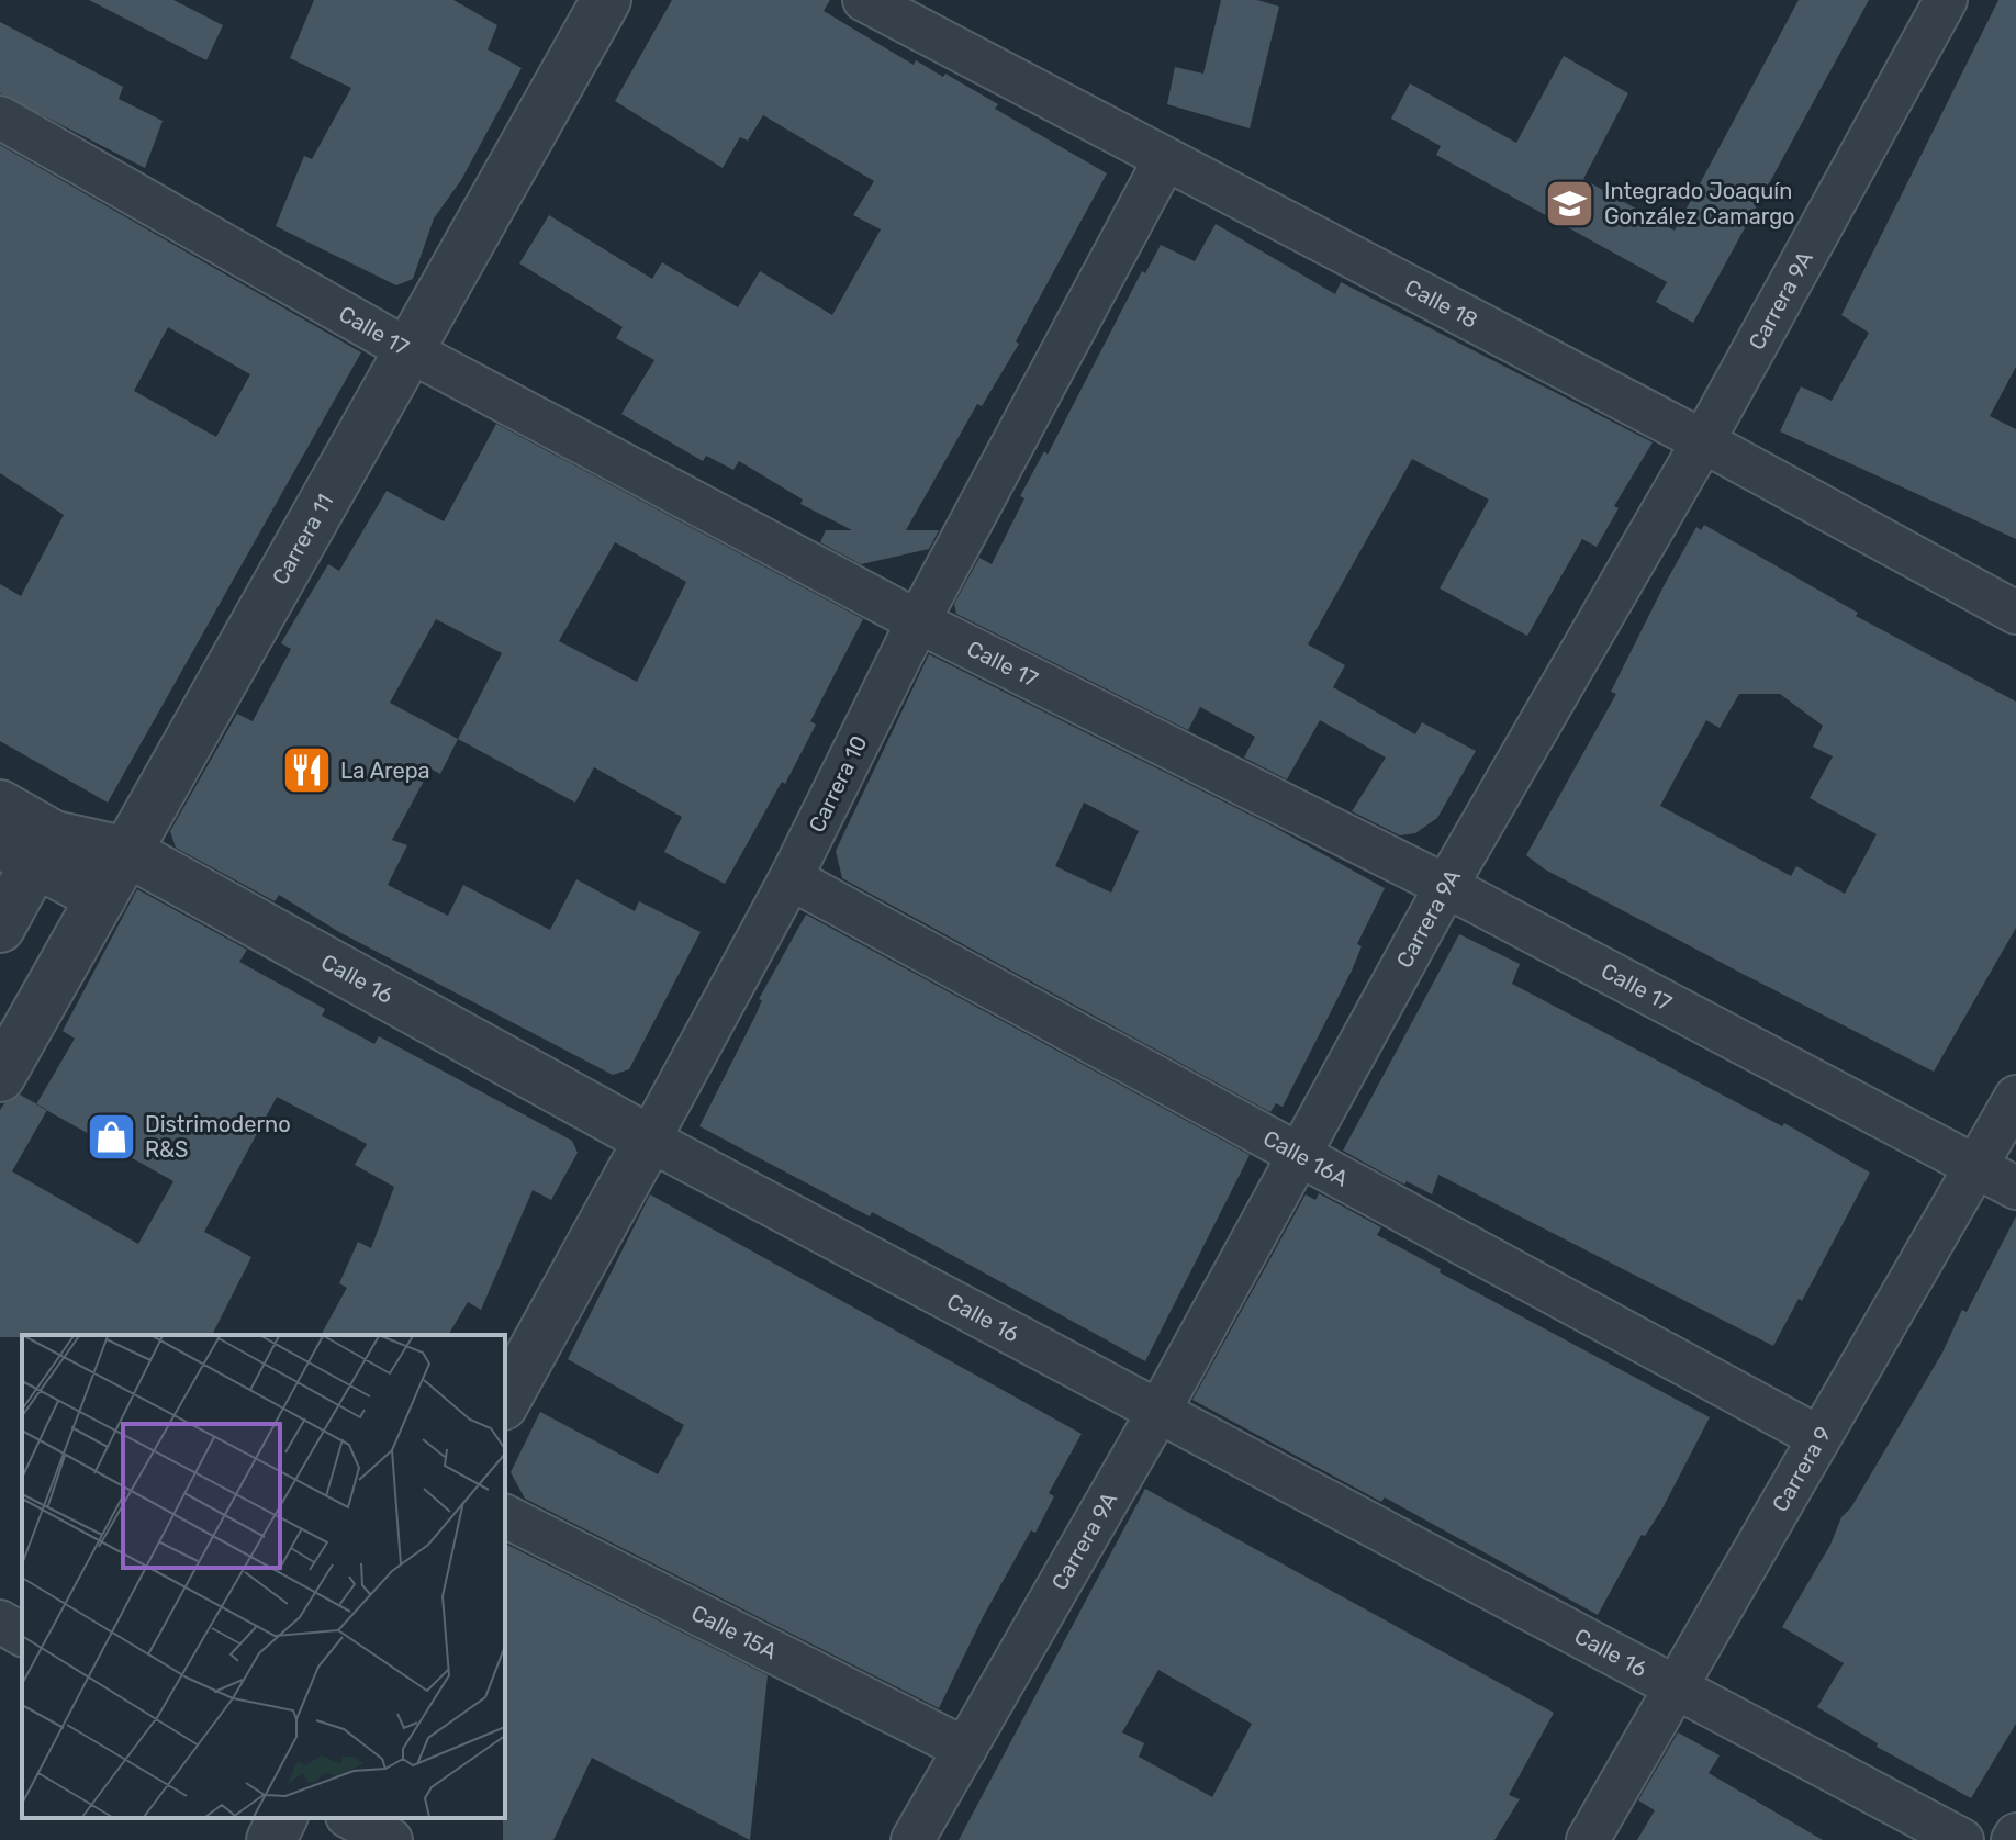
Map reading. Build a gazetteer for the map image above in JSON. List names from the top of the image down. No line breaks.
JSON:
{"streets":{"street":["Carrera 9A","Calle 18","Calle 17","Carrera 11","Carrera 10","Calle 16","Calle 16A","Carrera 9","Calle 15A"]},"crossings":[["Carrera 9A","Calle 18"],["Carrera 9A","Calle 17"],["Carrera 9A","Calle 16"],["Carrera 9A","Calle 16A"],["Carrera 9A","Calle 15A"],["Calle 18","Carrera 10"],["Calle 17","Carrera 11"],["Calle 17","Carrera 10"],["Calle 17","Carrera 9"],["Carrera 11","Calle 16"],["Carrera 10","Calle 16"],["Carrera 10","Calle 16A"],["Calle 16","Carrera 9"],["Calle 16A","Carrera 9"]],"places":{"school or university":["Integrado Joaquín González Camargo"],"restaurant":["La Arepa"],"shop":["Distrimoderno R&S"]}}
